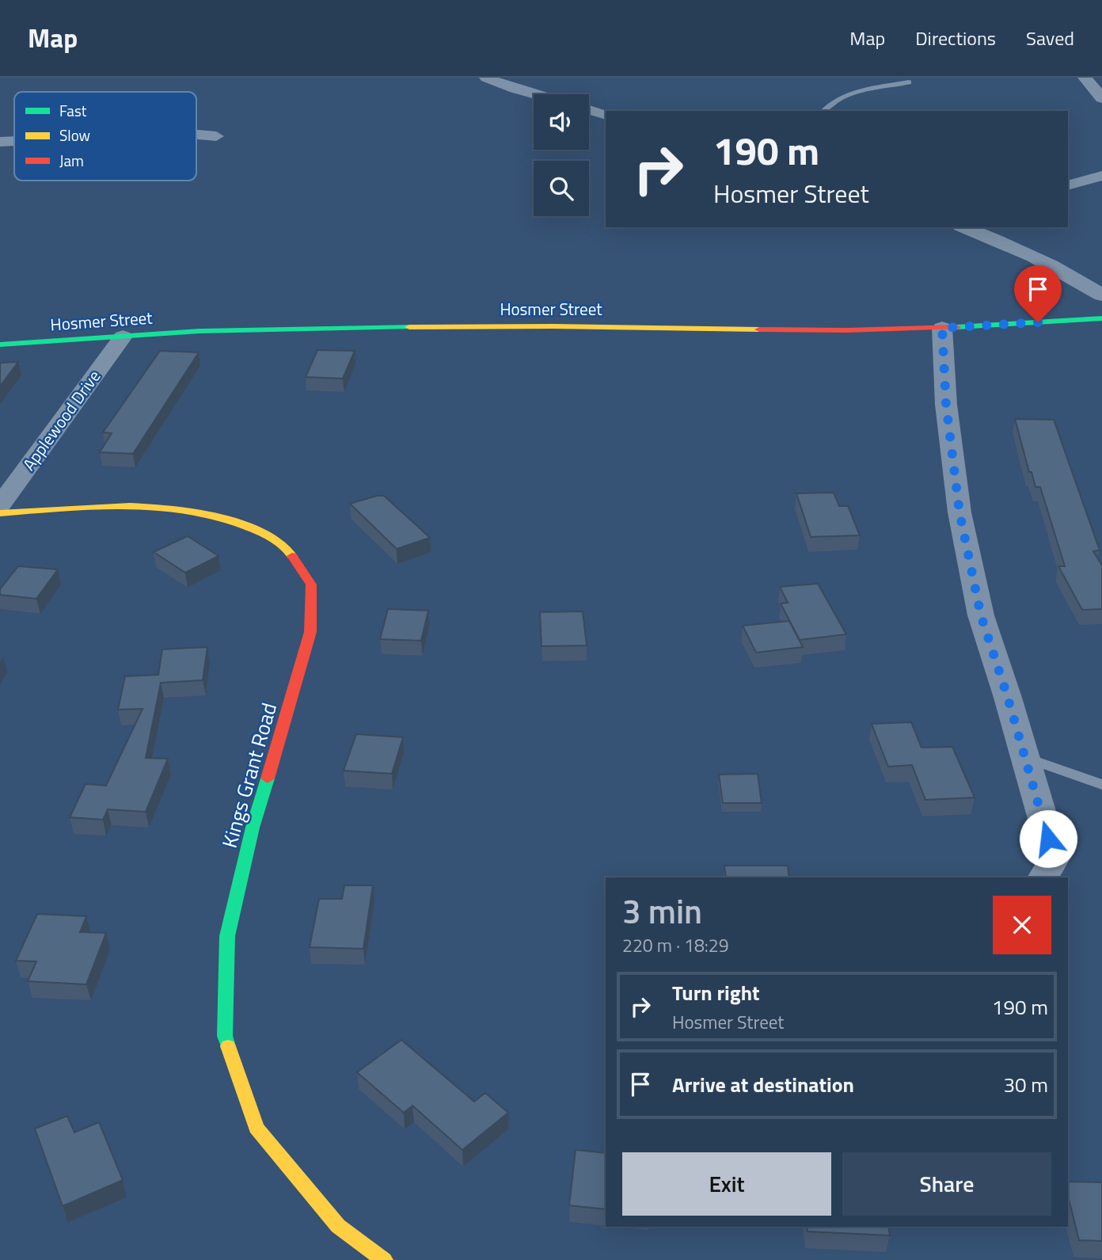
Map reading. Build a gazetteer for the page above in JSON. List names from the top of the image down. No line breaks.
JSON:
{"streets":{"street":["Hosmer Street","Applewood Drive","Kings Grant Road"]},"crossings":[["Hosmer Street","Applewood Drive"]],"legend":["Fast","Slow","Jam"],"page":{"header":"Map","nav":["Map","Directions","Saved"],"turn":["190 m","Hosmer Street"],"heading":["3 min","220 m · 18:29"],"list":[{"name":"Turn right","note":"Hosmer Street","value":"190 m"},{"name":"Arrive at destination","value":"30 m"}],"buttons":["Exit","Share"]}}
